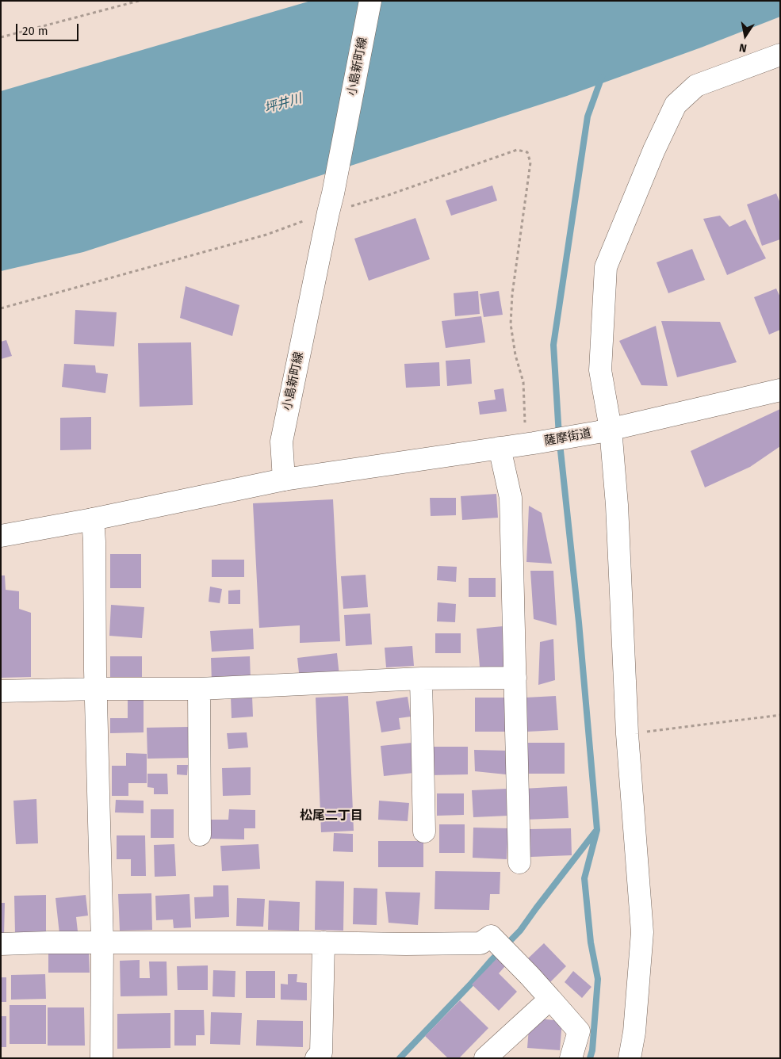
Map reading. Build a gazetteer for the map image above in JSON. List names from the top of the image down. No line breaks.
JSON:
{"streets":{"street":["小島新町線","薩摩街道"]},"crossings":[["小島新町線","薩摩街道"]],"districts":["松尾二丁目"],"water":["坪井川"],"scale_bar":"20 m","north":"bottom"}
